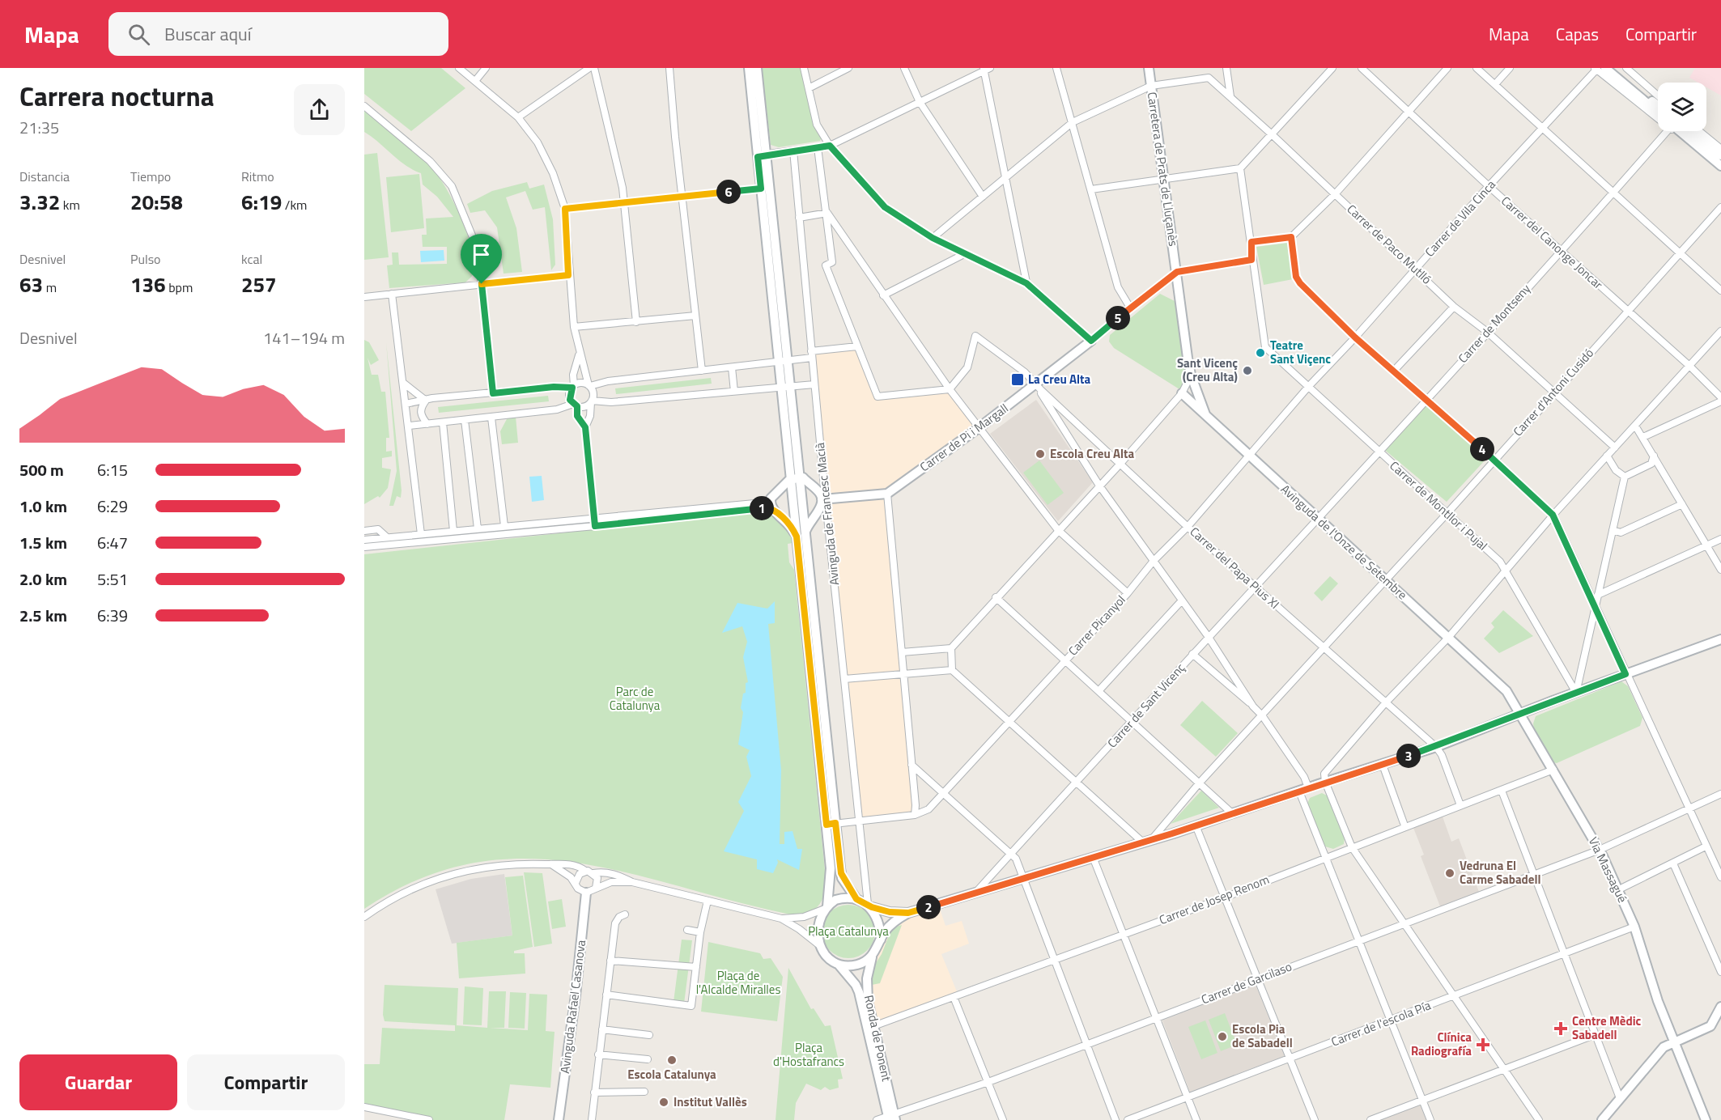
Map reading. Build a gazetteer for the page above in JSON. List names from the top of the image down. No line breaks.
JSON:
{"streets":{"main road":["Carretera de Prats de Lluçanès","Carrer de Pi i Margall","Avinguda de Francesc Macià","Avinguda de l'Onze de Setembre","Via Massagué","Avinguda Rafael Casanova","Ronda de Ponent"],"street":["Carrer de Vila Cinca","Carrer del Canonge Joncar","Carrer de Paco Mutlló","Carrer de Montseny","Carrer d'Antoni Cusidó","Carrer de Montllor i Pujal","Carrer del Papa Pius XI","Carrer Picanyol","Carrer de Sant Vicenç","Carrer de Josep Renom","Carrer de Garcilaso","Carrer de l'escola Pía"]},"crossings":[["Carretera de Prats de Lluçanès","Carrer de Paco Mutlló"],["Carretera de Prats de Lluçanès","Avinguda de l'Onze de Setembre"],["Carrer de Vila Cinca","Carrer del Canonge Joncar"],["Carrer de Vila Cinca","Carrer de Paco Mutlló"],["Carrer de Vila Cinca","Carrer de Montllor i Pujal"],["Carrer de Vila Cinca","Avinguda de l'Onze de Setembre"],["Carrer de Vila Cinca","Carrer Picanyol"],["Carrer del Canonge Joncar","Carrer de Montseny"],["Carrer del Canonge Joncar","Carrer d'Antoni Cusidó"],["Carrer de Paco Mutlló","Carrer de Montseny"],["Carrer de Paco Mutlló","Carrer d'Antoni Cusidó"],["Carrer de Montseny","Carrer de Montllor i Pujal"],["Carrer de Montseny","Avinguda de l'Onze de Setembre"],["Carrer de Montseny","Carrer de Sant Vicenç"],["Carrer d'Antoni Cusidó","Carrer de Montllor i Pujal"],["Carrer d'Antoni Cusidó","Avinguda de l'Onze de Setembre"],["Carrer d'Antoni Cusidó","Carrer del Papa Pius XI"],["Carrer de Pi i Margall","Carrer del Papa Pius XI"],["Avinguda de Francesc Macià","Ronda de Ponent"],["Avinguda de l'Onze de Setembre","Carrer Picanyol"],["Avinguda de l'Onze de Setembre","Carrer de Sant Vicenç"],["Avinguda de l'Onze de Setembre","Via Massagué"],["Carrer del Papa Pius XI","Carrer Picanyol"],["Carrer del Papa Pius XI","Carrer de Sant Vicenç"],["Via Massagué","Carrer de Josep Renom"],["Via Massagué","Carrer de Garcilaso"],["Via Massagué","Carrer de l'escola Pía"],["Carrer de Josep Renom","Ronda de Ponent"],["Carrer de Garcilaso","Ronda de Ponent"]],"parks":["Parc de Catalunya","Plaça Catalunya","Plaça de l'Alcalde Miralles","Plaça d'Hostafrancs"],"places":{"other":["Teatre Sant Viçenc","Sant Vicenç (Creu Alta)","Escola Creu Alta","Vedruna El Carme Sabadell","Escola Pia de Sabadell","Escola Catalunya","Institut Vallès"],"transit":["La Creu Alta"],"health":["Centre Mèdic Sabadell","Clínica Radiografía"]},"page":{"header":"Mapa","search":"Buscar aquí","nav":["Mapa","Capas","Compartir"],"heading":["Carrera nocturna","21:35"],"stats":[["Distancia","3.32 km"],["Tiempo","20:58"],["Ritmo","6:19 /km"],["Desnivel","63 m"],["Pulso","136 bpm"],["kcal","257"]],"pins":["6","5","4","1","3","2"],"chart":["Desnivel","141–194 m"],"list":[{"name":"500 m","note":"6:15"},{"name":"1.0 km","note":"6:29"},{"name":"1.5 km","note":"6:47"},{"name":"2.0 km","note":"5:51"},{"name":"2.5 km","note":"6:39"}],"buttons":["Guardar","Compartir"]}}
